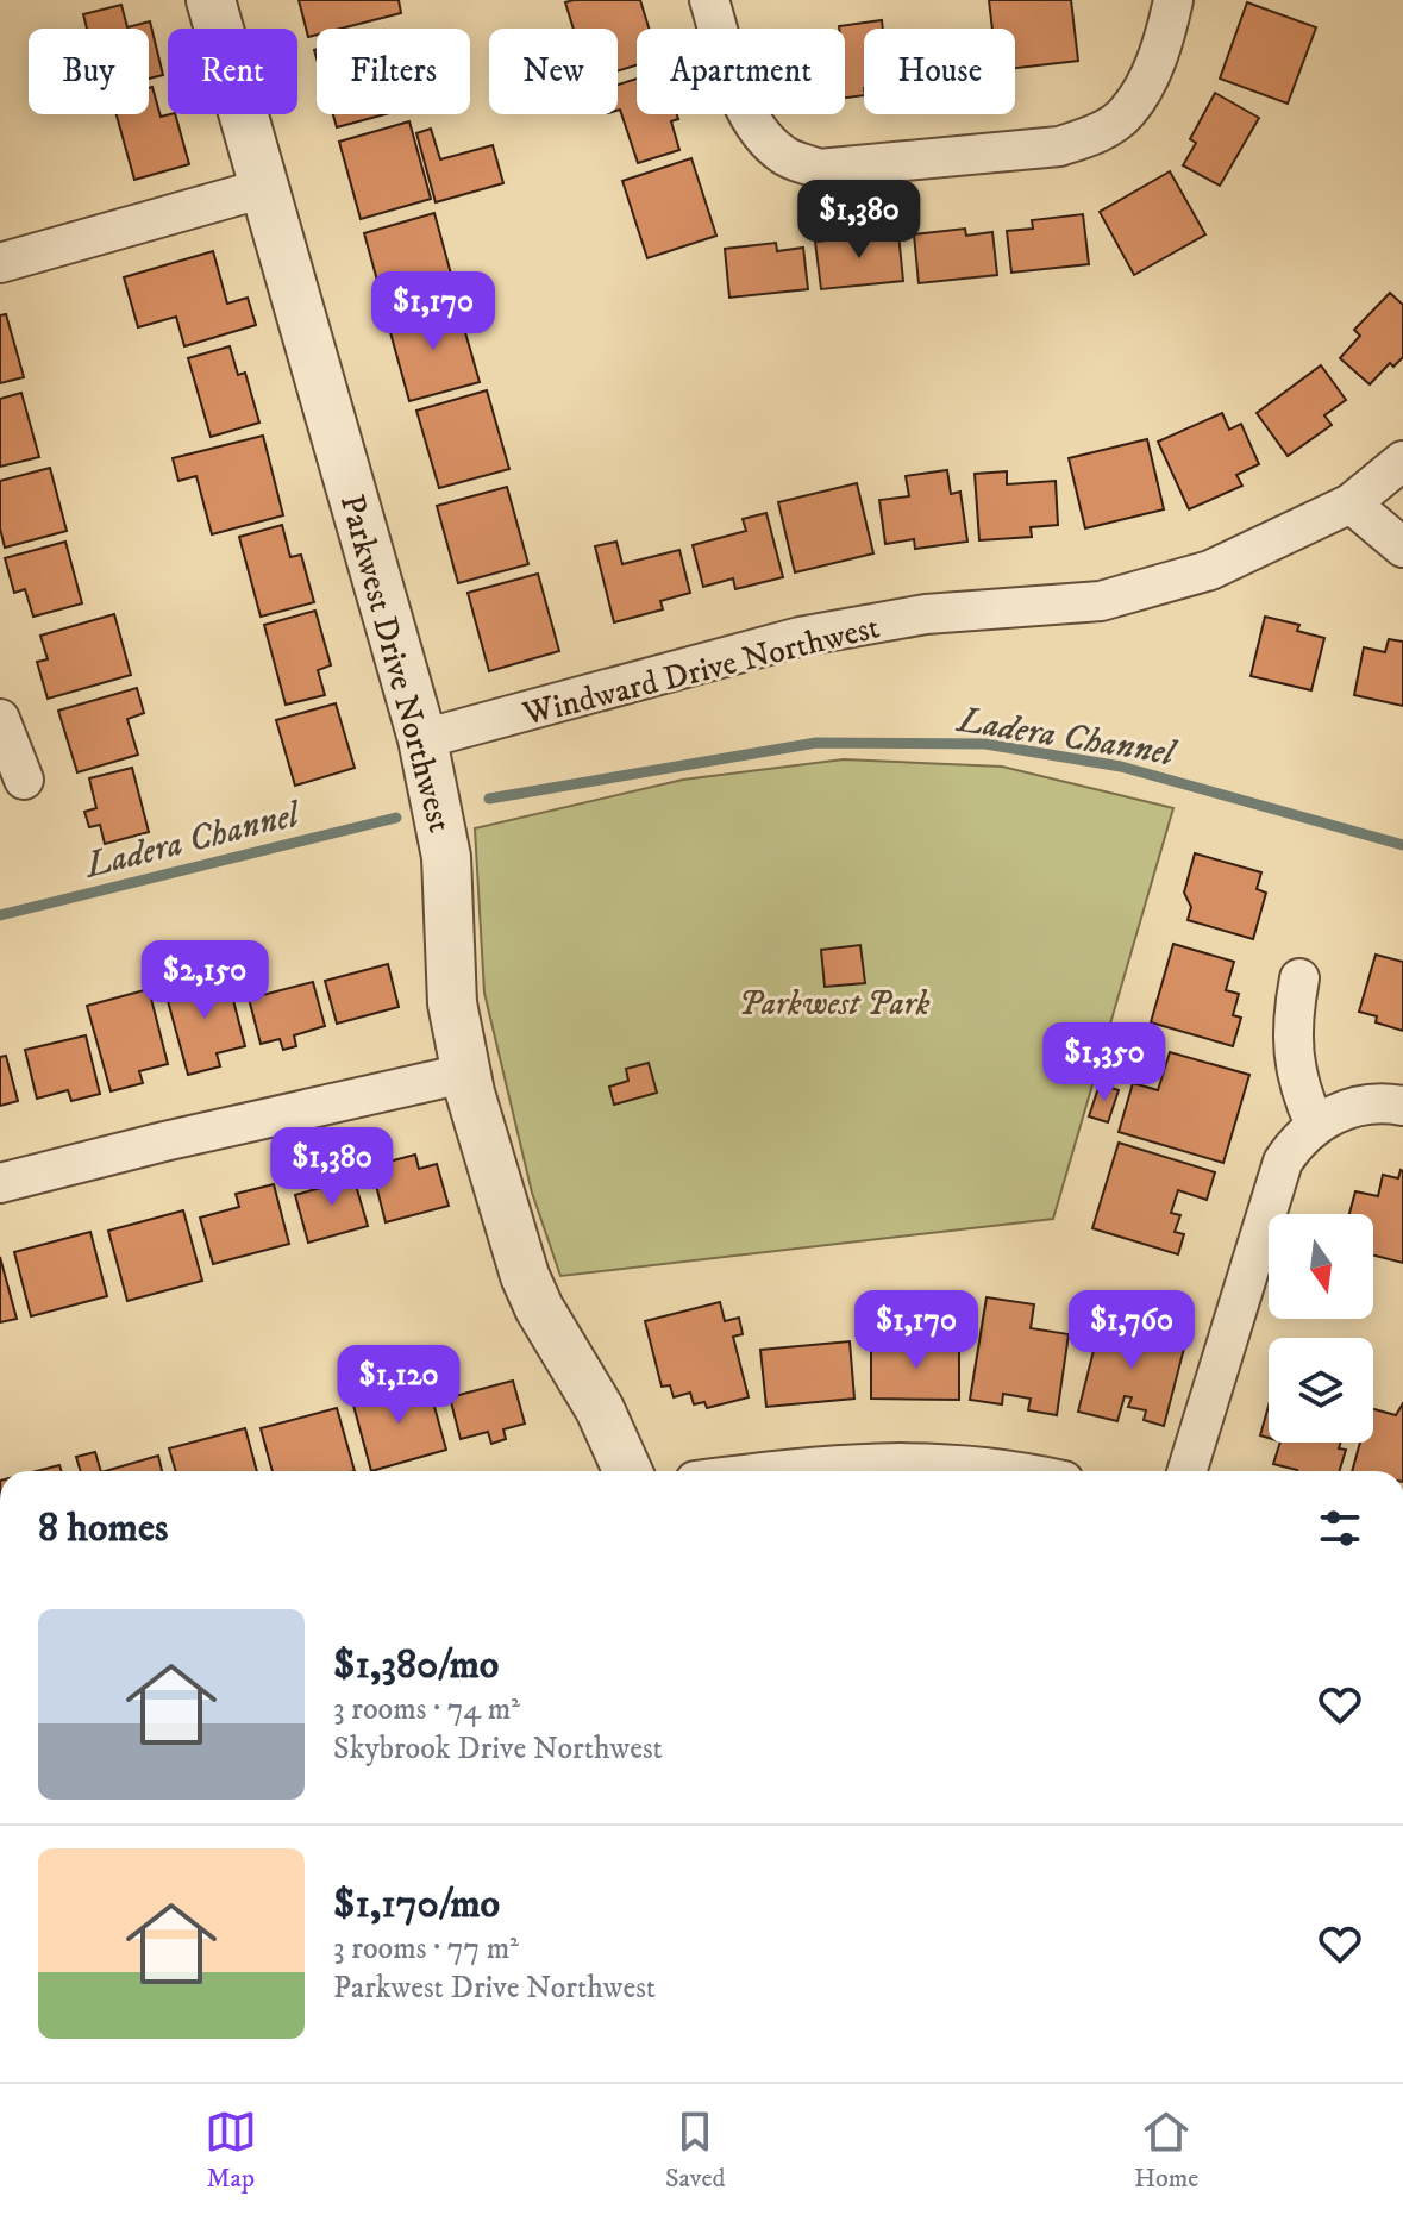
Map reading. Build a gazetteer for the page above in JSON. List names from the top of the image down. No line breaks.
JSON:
{"streets":{"street":["Parkwest Drive Northwest","Windward Drive Northwest"]},"crossings":[["Parkwest Drive Northwest","Windward Drive Northwest"]],"water":["Ladera Channel"],"parks":["Parkwest Park"],"north":"bottom","page":{"chip":["Buy","Rent","Filters","New","Apartment","House"],"price":["$1,380","$1,170","$2,150","$1,350","$1,380","$1,170","$1,760","$1,120"],"heading":"8 homes","list":[{"name":"$1,380/mo","note":"3 rooms · 74 m² · Skybrook Drive Northwest"},{"name":"$1,170/mo","note":"3 rooms · 77 m² · Parkwest Drive Northwest"}],"tabs":["Map","Saved","Home"]}}
